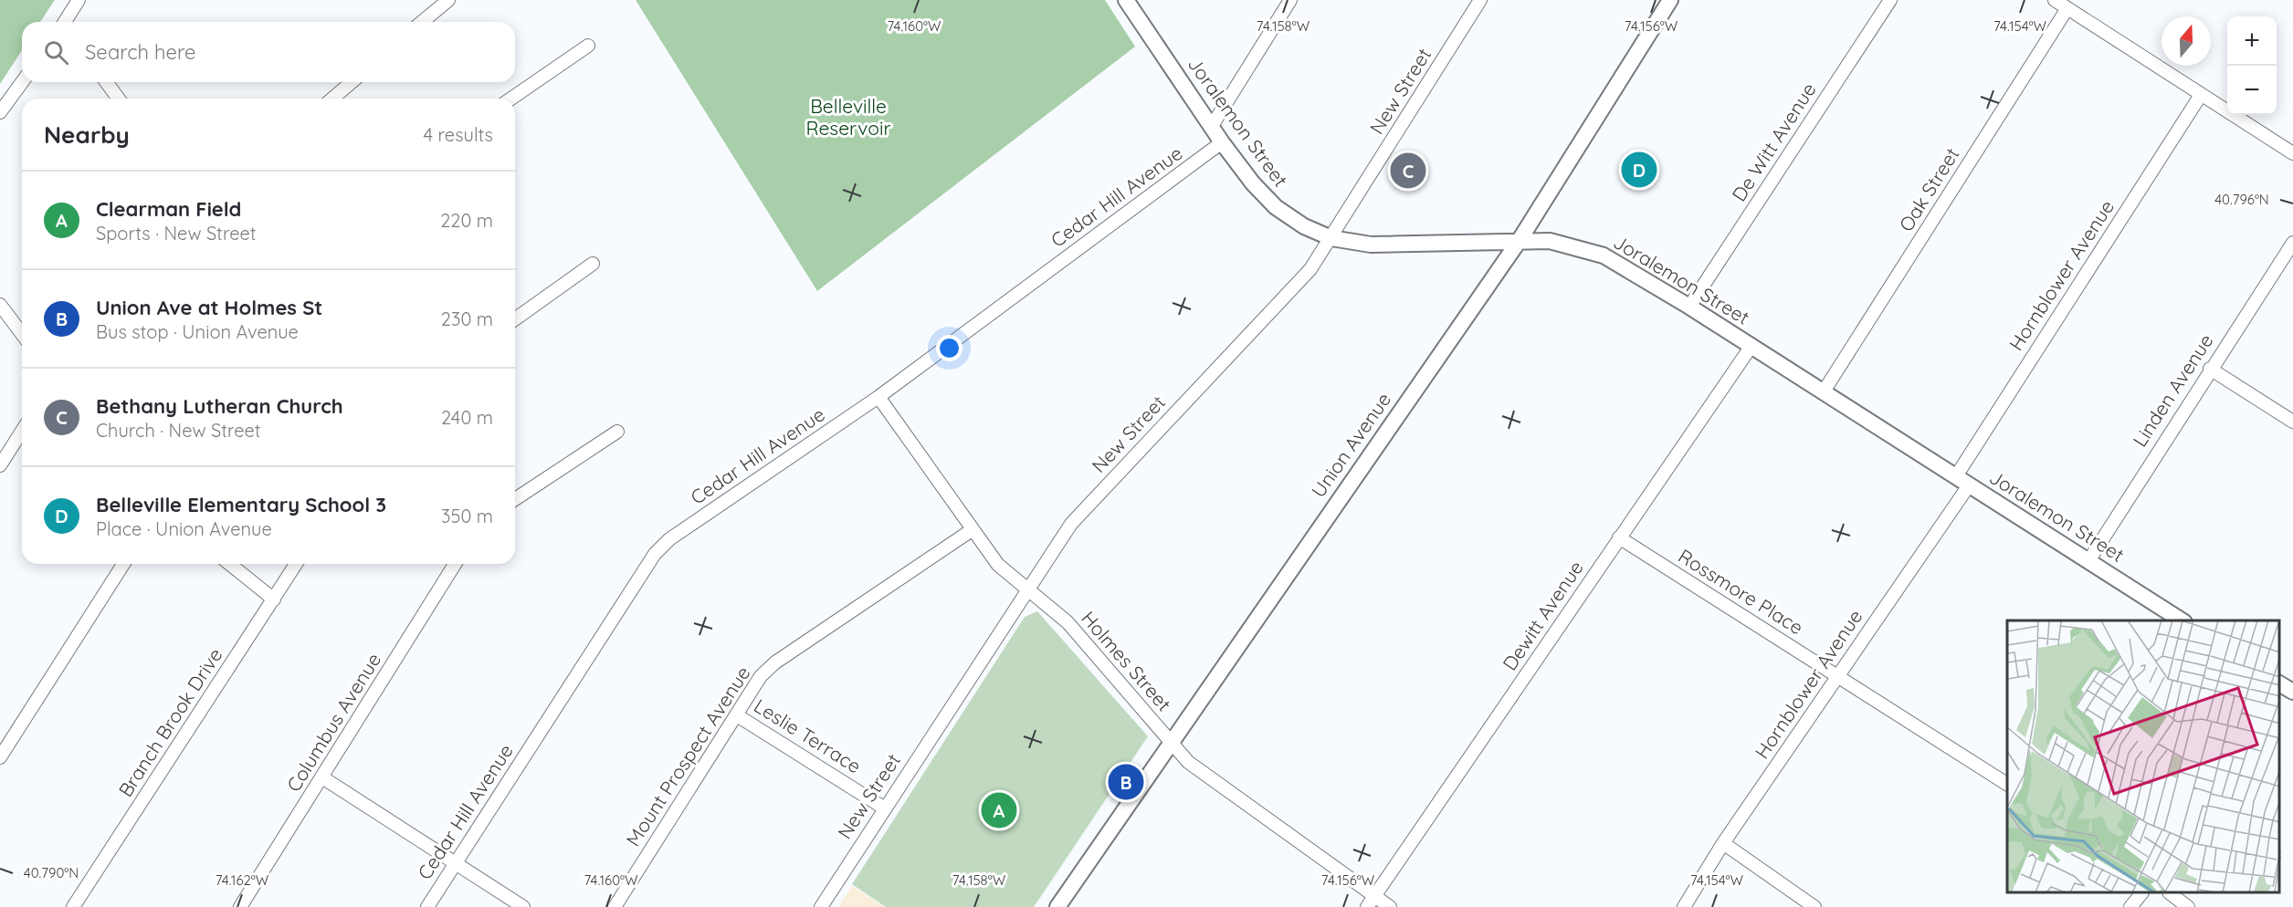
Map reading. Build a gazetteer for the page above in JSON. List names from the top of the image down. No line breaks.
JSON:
{"streets":{"street":["New Street","Joralemon Street","De Witt Avenue","Oak Street","Cedar Hill Avenue","Hornblower Avenue","Linden Avenue","Union Avenue","Rossmore Place","Dewitt Avenue","Holmes Street","Branch Brook Drive","Columbus Avenue","Leslie Terrace","Mount Prospect Avenue"]},"crossings":[["New Street","Joralemon Street"],["New Street","Holmes Street"],["New Street","Leslie Terrace"],["Joralemon Street","De Witt Avenue"],["Joralemon Street","Oak Street"],["Joralemon Street","Cedar Hill Avenue"],["Joralemon Street","Hornblower Avenue"],["Joralemon Street","Linden Avenue"],["Joralemon Street","Union Avenue"],["Joralemon Street","Dewitt Avenue"],["Cedar Hill Avenue","Holmes Street"],["Hornblower Avenue","Rossmore Place"],["Union Avenue","Holmes Street"],["Rossmore Place","Dewitt Avenue"],["Dewitt Avenue","Holmes Street"],["Holmes Street","Mount Prospect Avenue"],["Leslie Terrace","Mount Prospect Avenue"]],"parks":["Belleville Reservoir"],"north":"top","page":{"map_buttons":["+","−"],"search":"Search here","heading":["Nearby","4 results"],"pins":["D","C","B","A"],"list":[{"mark":"A","name":"Clearman Field","note":"Sports · New Street","value":"220 m"},{"mark":"B","name":"Union Ave at Holmes St","note":"Bus stop · Union Avenue","value":"230 m"},{"mark":"C","name":"Bethany Lutheran Church","note":"Church · New Street","value":"240 m"},{"mark":"D","name":"Belleville Elementary School 3","note":"Place · Union Avenue","value":"350 m"}]},"coordinates":["74.160°W","74.158°W","74.156°W","74.154°W","40.796°N","40.790°N","74.162°W"]}
